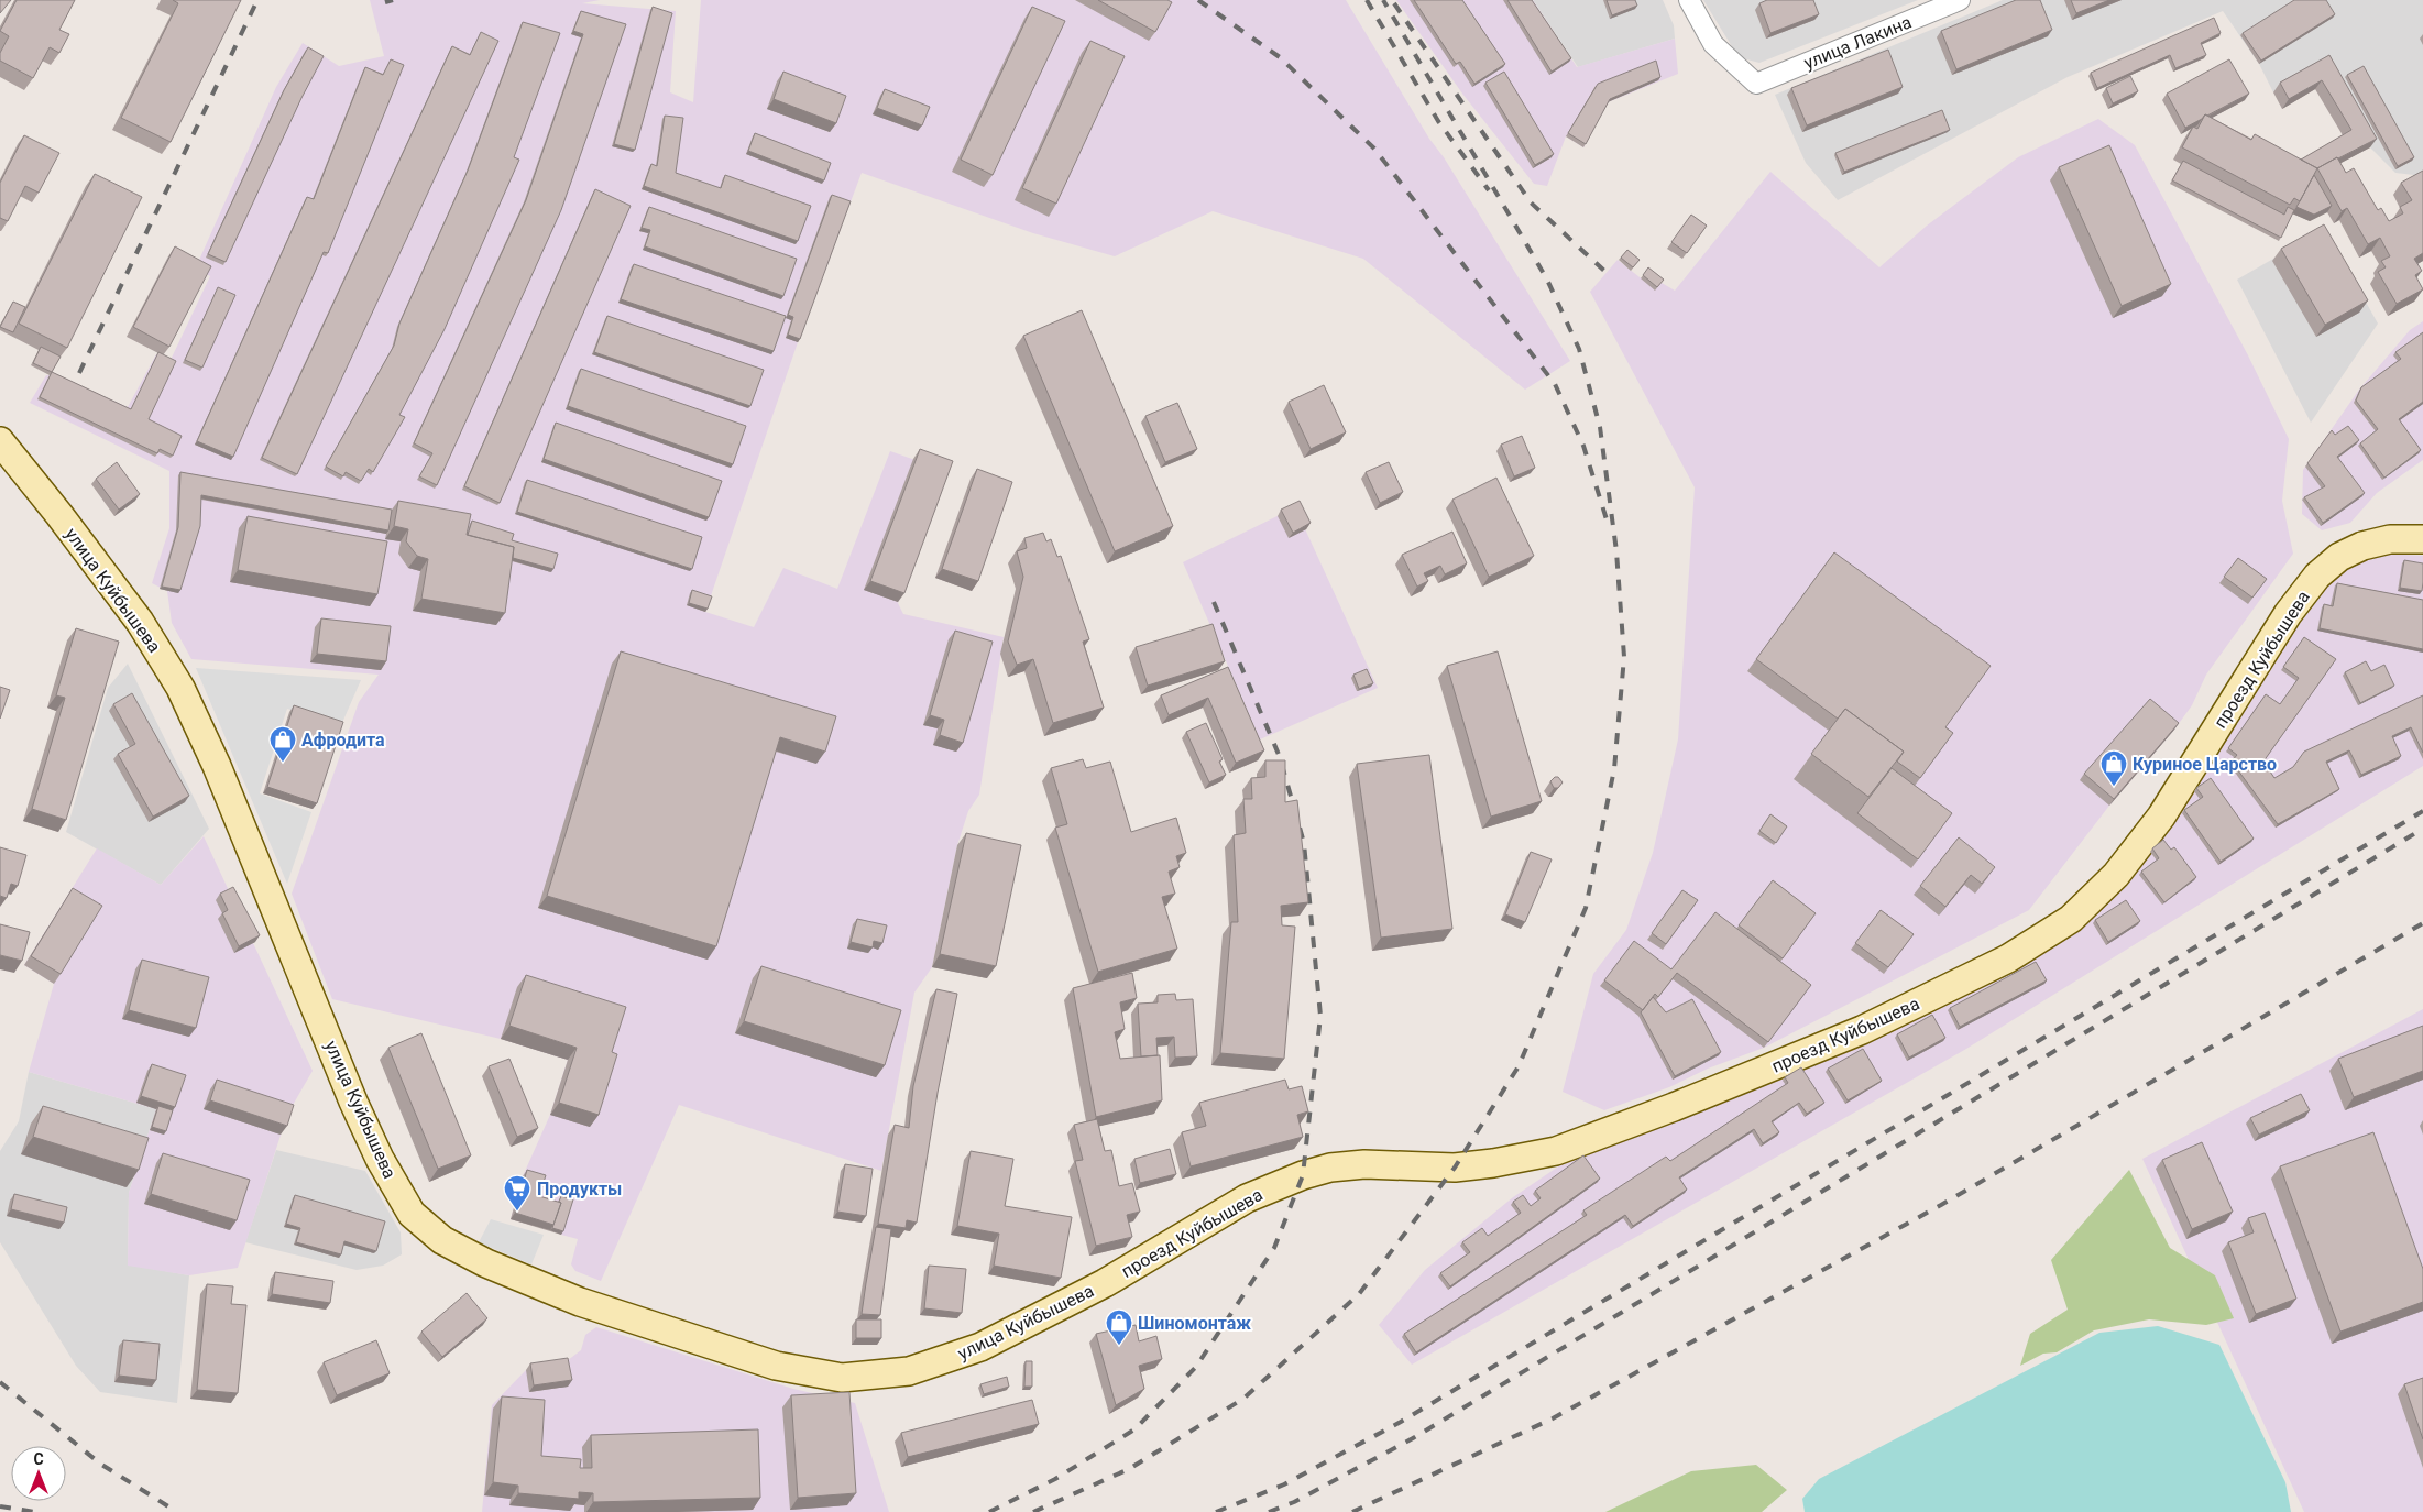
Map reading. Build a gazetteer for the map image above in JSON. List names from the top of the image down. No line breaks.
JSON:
{"streets":{"street":["улица Лакина","улица Куйбышева","проезд Куйбышева"]},"crossings":[["улица Куйбышева","проезд Куйбышева"]],"places":{"shop":["Афродита","Куриное Царство","Шиномонтаж"],"supermarket":["Продукты"]},"north":"top"}
